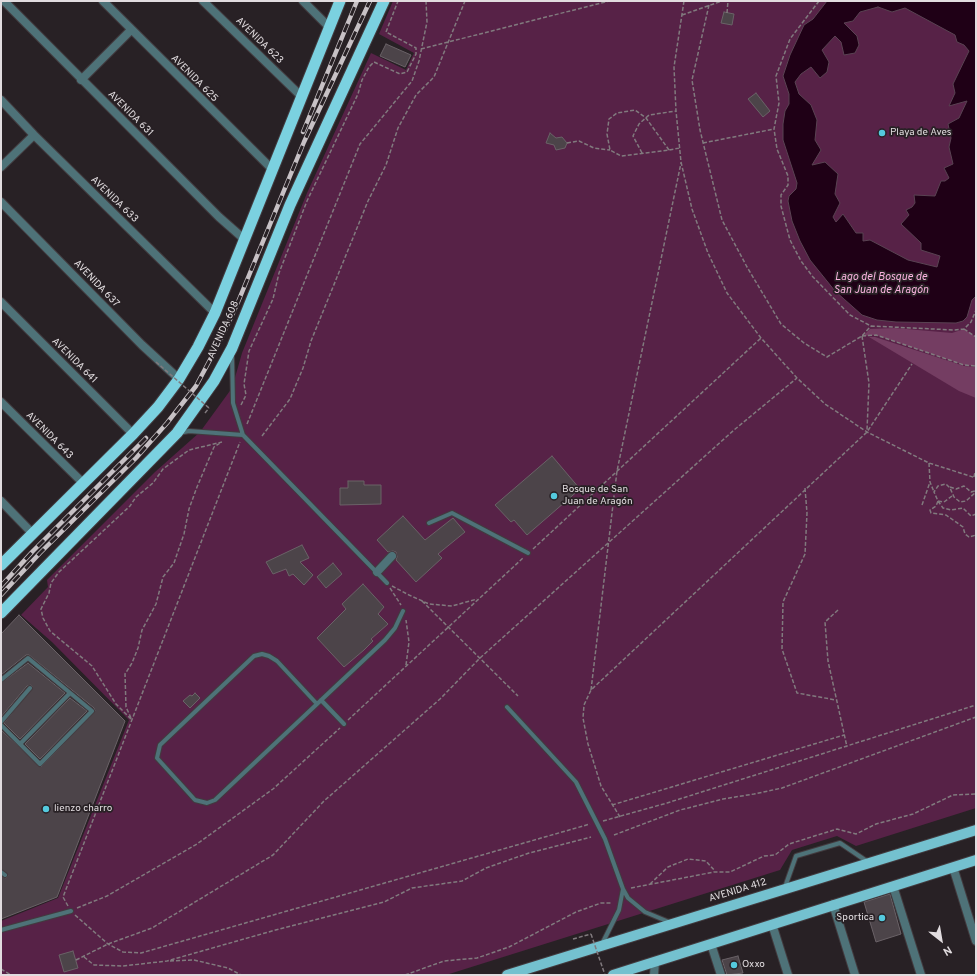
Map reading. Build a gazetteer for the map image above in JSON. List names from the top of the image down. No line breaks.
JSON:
{"streets":{"highway":["AVENIDA 608"],"main road":["AVENIDA 412"],"street":["AVENIDA 623","AVENIDA 625","AVENIDA 631","AVENIDA 633","AVENIDA 637","AVENIDA 641","AVENIDA 643"]},"crossings":[["AVENIDA 623","AVENIDA 608"],["AVENIDA 625","AVENIDA 608"],["AVENIDA 631","AVENIDA 608"],["AVENIDA 633","AVENIDA 608"],["AVENIDA 637","AVENIDA 608"],["AVENIDA 608","AVENIDA 641"],["AVENIDA 608","AVENIDA 643"]],"water":["Lago del Bosque de San Juan de Aragón"],"places":["Playa de Aves","Bosque de San Juan de Aragón","lienzo charro","Sportica","Oxxo"],"north":"bottom right"}
